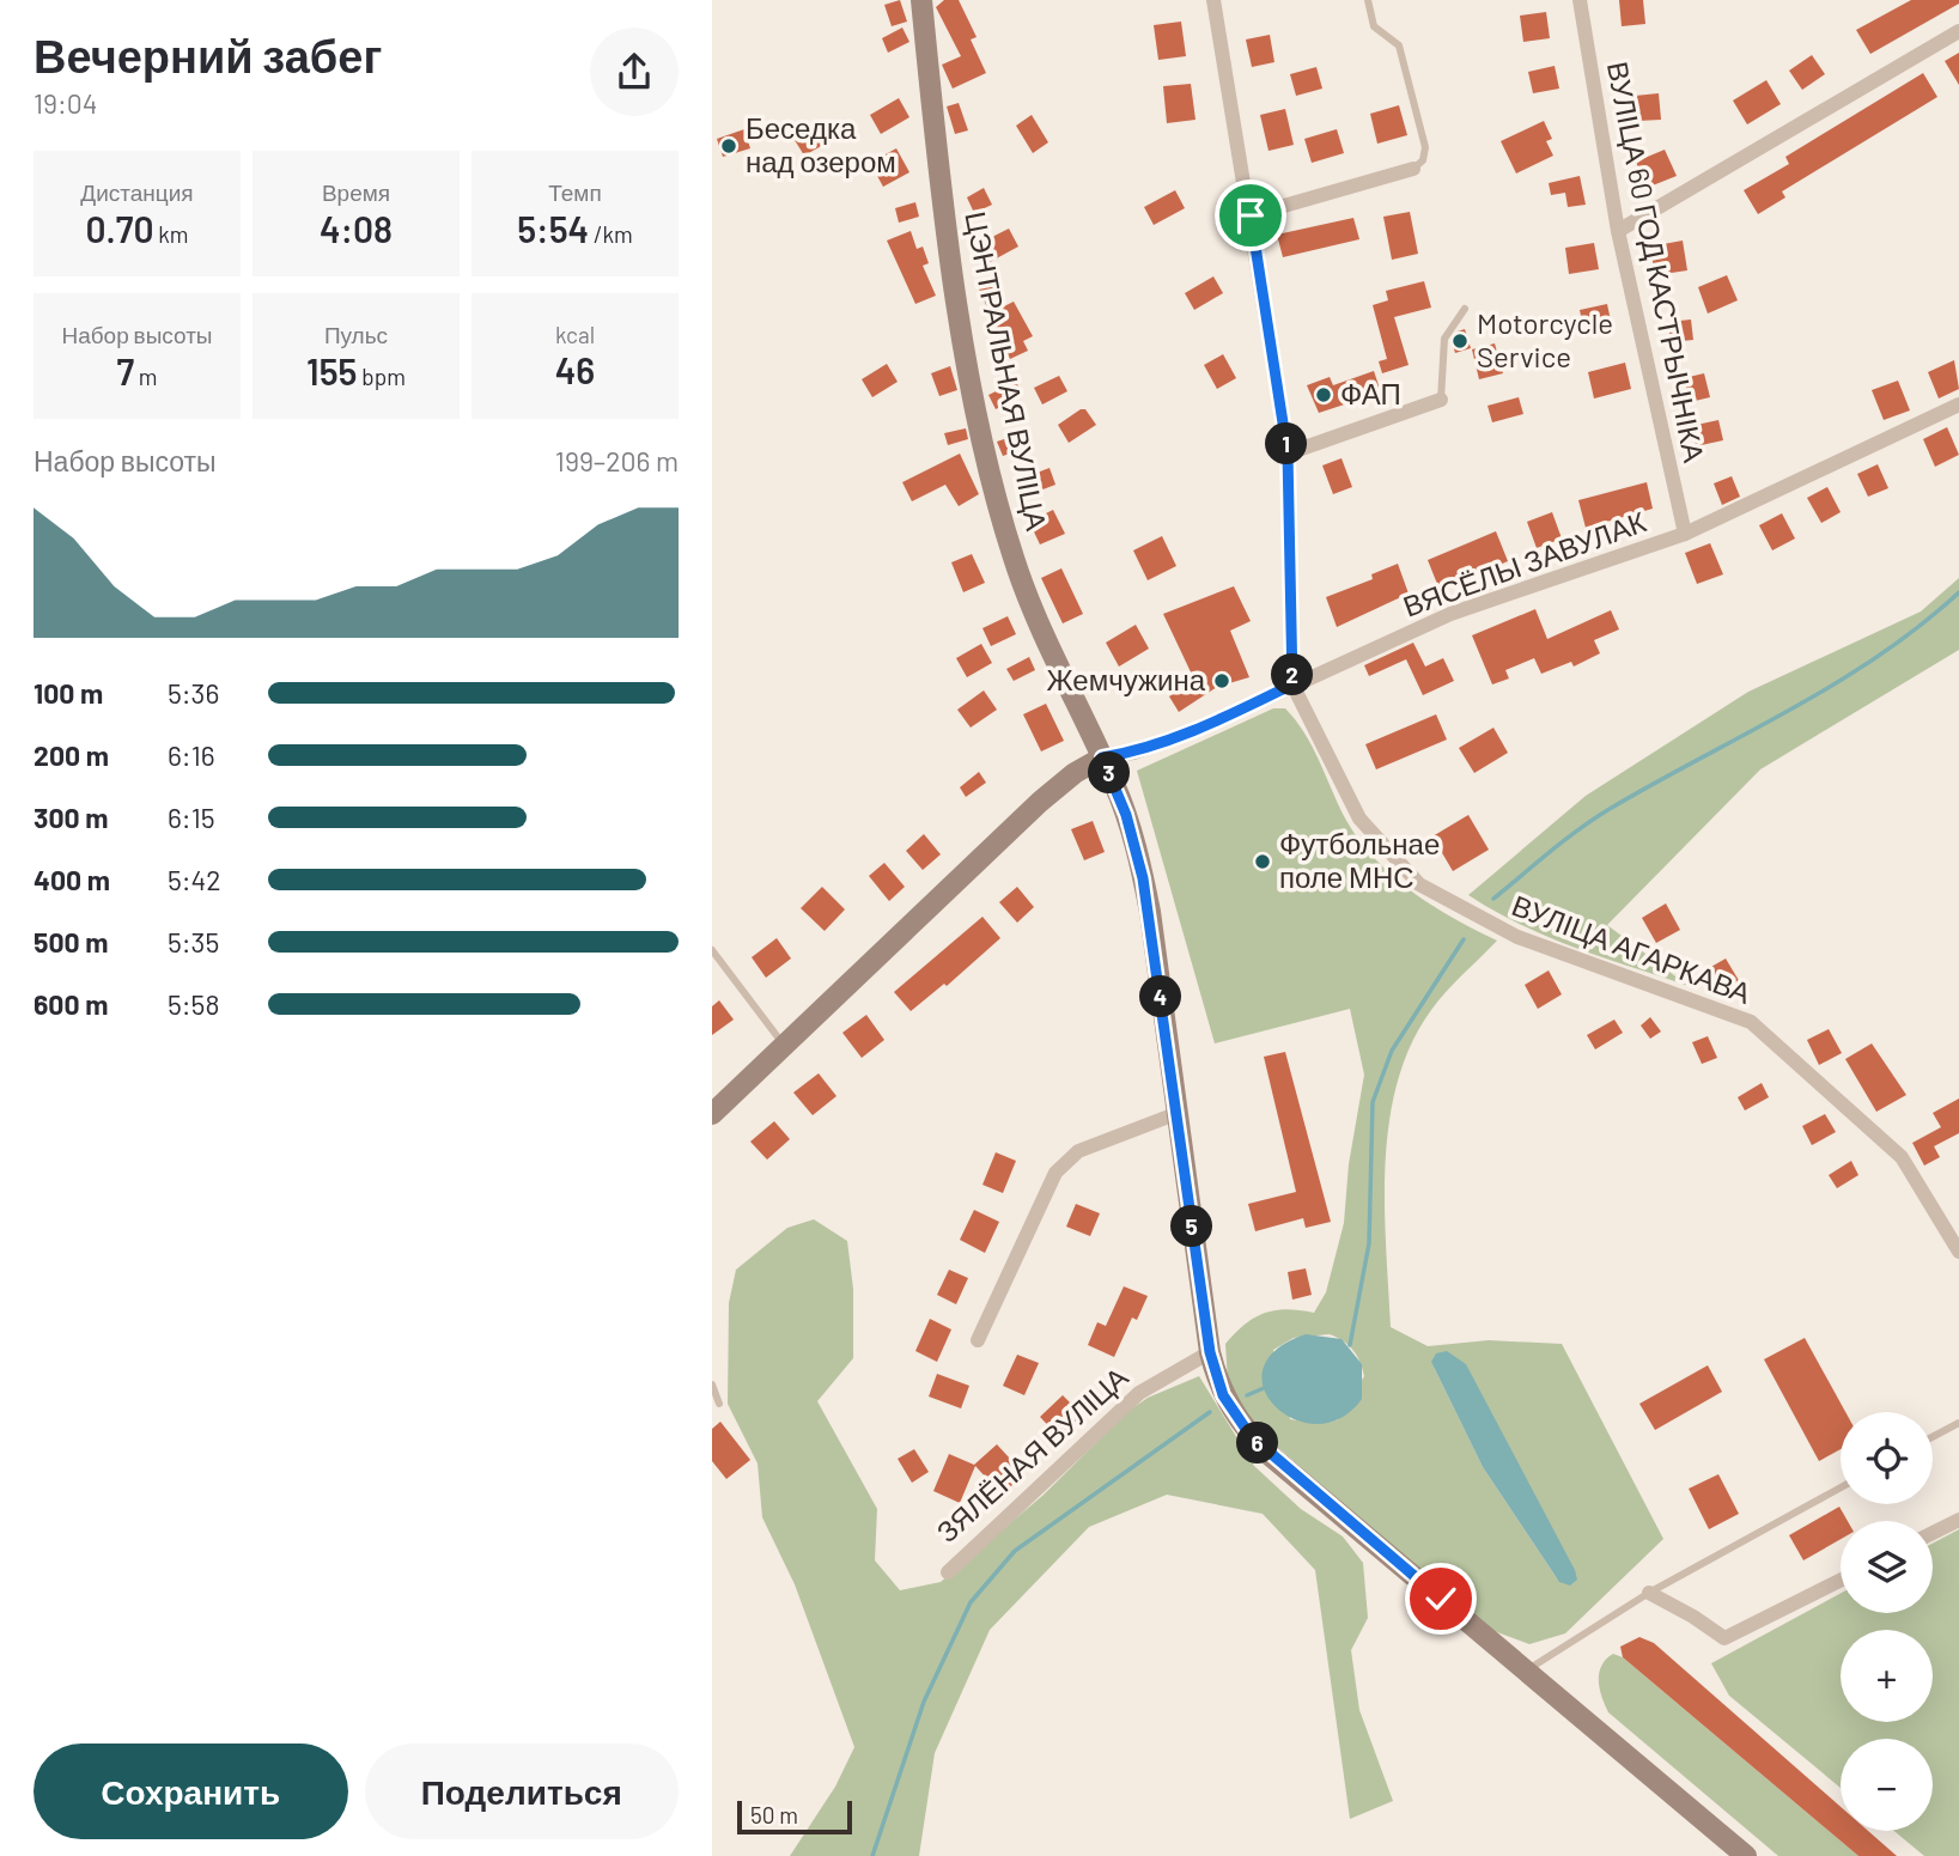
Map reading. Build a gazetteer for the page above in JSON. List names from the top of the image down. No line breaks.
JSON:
{"streets":{"street":["ВУЛІЦА 60 ГОД КАСТРЫЧНІКА","ЦЭНТРАЛЬНАЯ ВУЛІЦА","ВЯСЁЛЫ ЗАВУЛАК","ВУЛІЦА АГАРКАВА","ЗЯЛЁНАЯ ВУЛІЦА"]},"crossings":[["ВУЛІЦА 60 ГОД КАСТРЫЧНІКА","ВЯСЁЛЫ ЗАВУЛАК"],["ЦЭНТРАЛЬНАЯ ВУЛІЦА","ВЯСЁЛЫ ЗАВУЛАК"],["ВЯСЁЛЫ ЗАВУЛАК","ВУЛІЦА АГАРКАВА"]],"places":["Беседка над озером","Motorcycle Service","ФАП","Жемчужина","Футбольнае поле МНС"],"scale_bar":"50 m","page":{"heading":["Вечерний забег","19:04"],"stats":[["Дистанция","0.70 km"],["Время","4:08"],["Темп","5:54 /km"],["Набор высоты","7 m"],["Пульс","155 bpm"],["kcal","46"]],"pins":["1","2","3","4","5","6"],"chart":["Набор высоты","199–206 m"],"list":[{"name":"100 m","note":"5:36"},{"name":"200 m","note":"6:16"},{"name":"300 m","note":"6:15"},{"name":"400 m","note":"5:42"},{"name":"500 m","note":"5:35"},{"name":"600 m","note":"5:58"}],"map_buttons":["+","−"],"buttons":["Сохранить","Поделиться"],"scale":"50 m"}}
